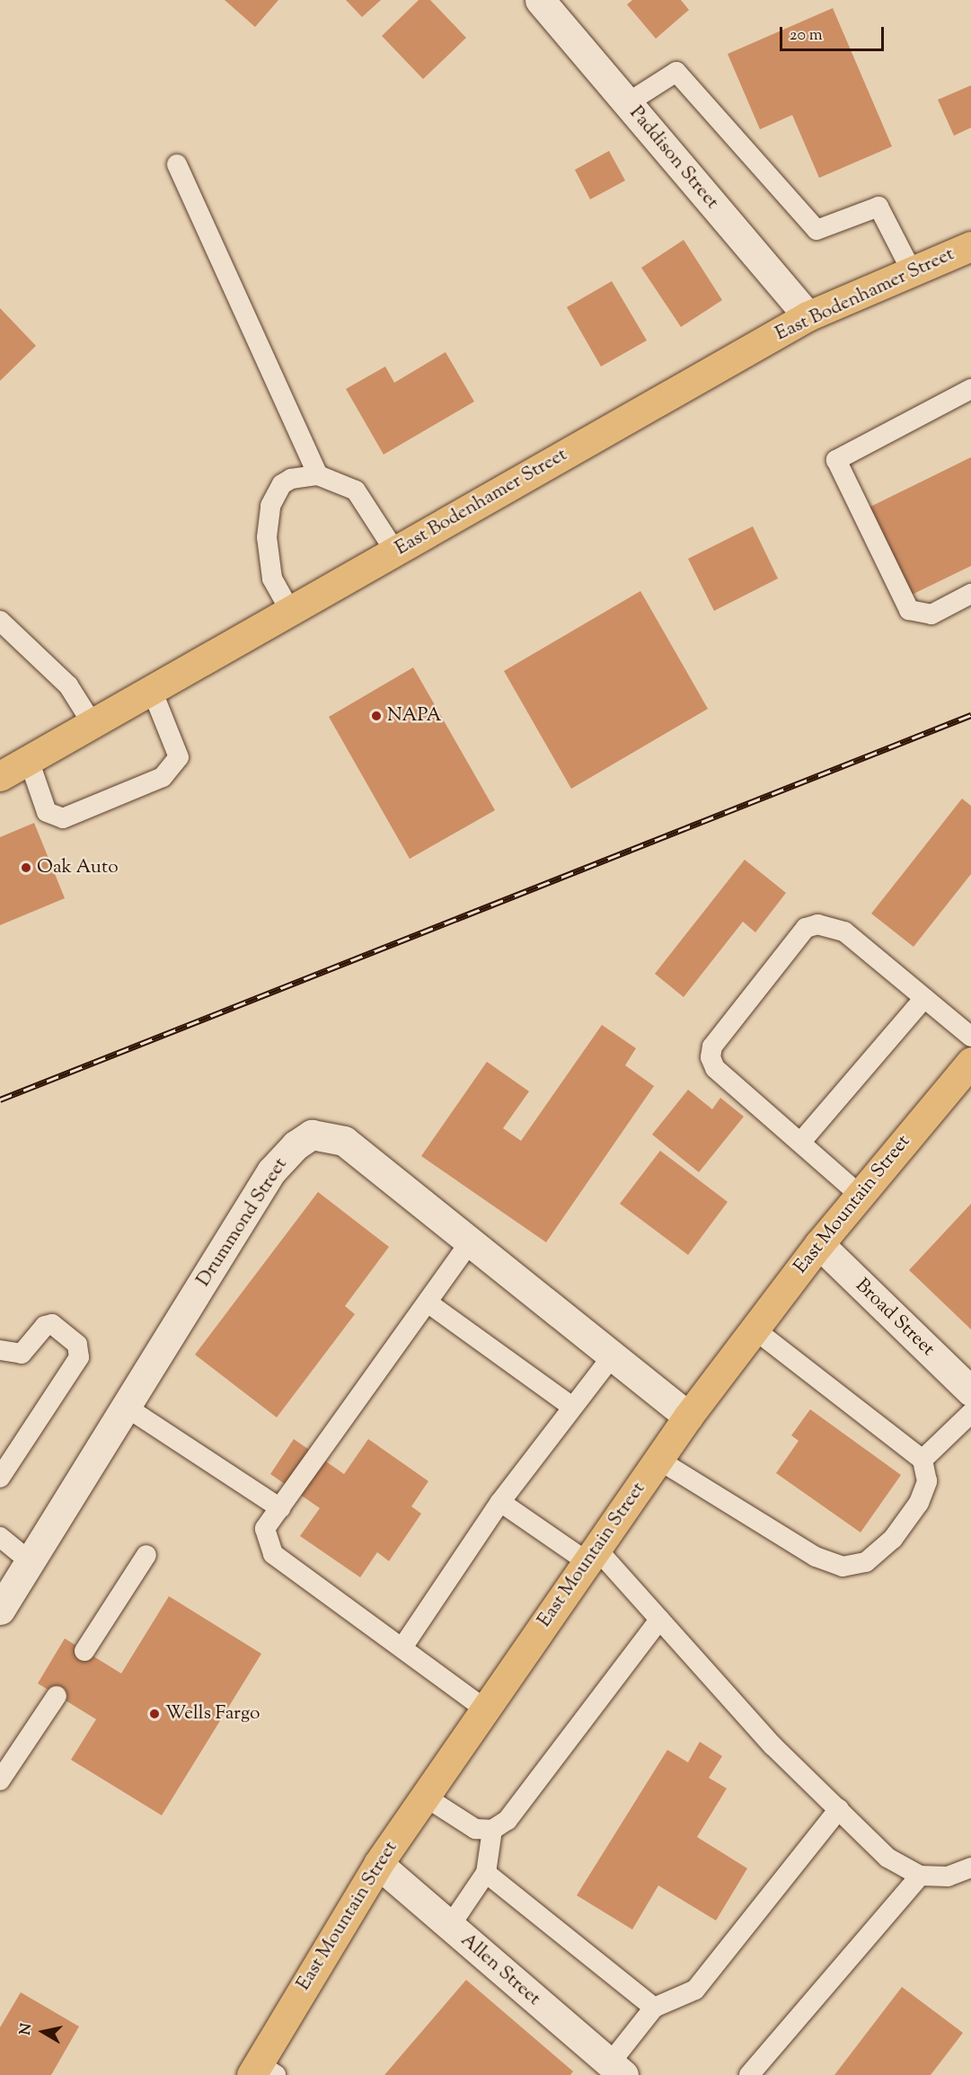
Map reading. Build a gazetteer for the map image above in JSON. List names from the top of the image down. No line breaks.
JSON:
{"streets":{"main road":["East Bodenhamer Street","East Mountain Street"],"street":["Paddison Street","Drummond Street","Broad Street","Allen Street"]},"crossings":[["Paddison Street","East Bodenhamer Street"],["East Mountain Street","Drummond Street"],["East Mountain Street","Broad Street"],["East Mountain Street","Allen Street"]],"places":["NAPA","Oak Auto","Wells Fargo"],"scale_bar":"20 m","north":"left"}
